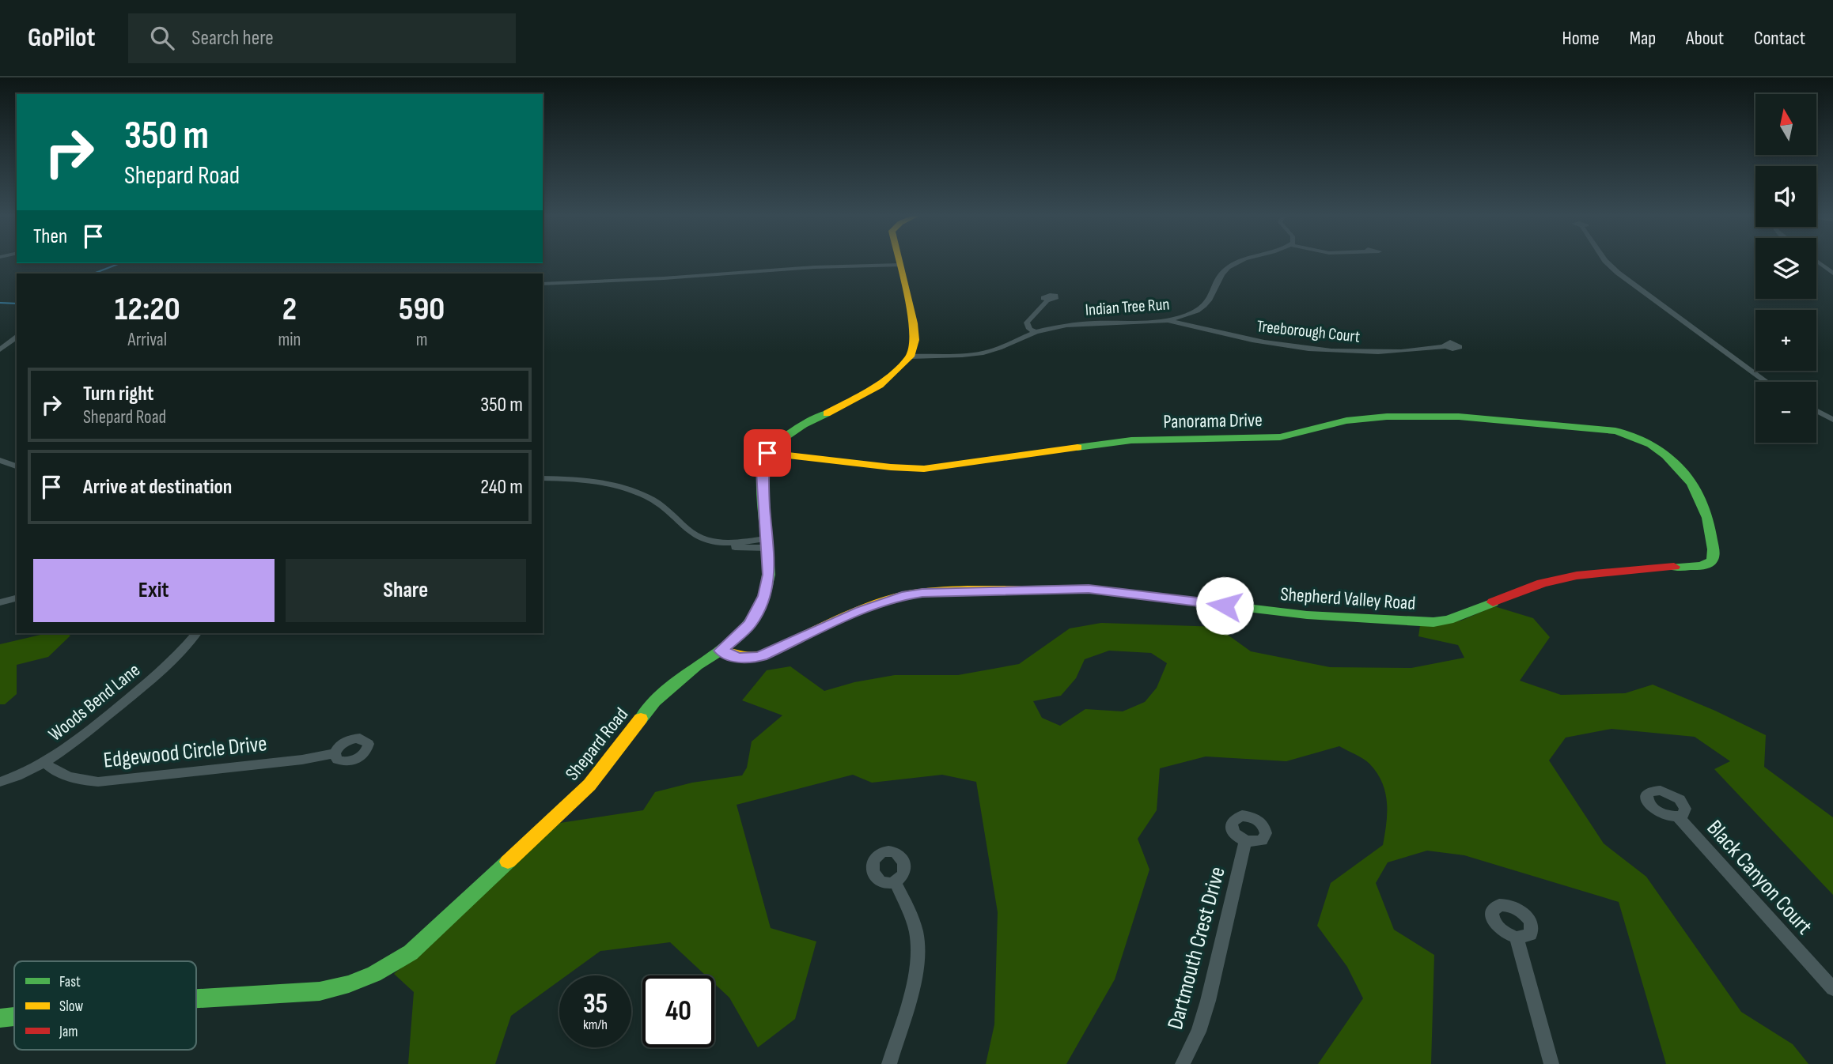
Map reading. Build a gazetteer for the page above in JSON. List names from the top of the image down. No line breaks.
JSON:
{"streets":{"street":["Indian Tree Run","Treeborough Court","Panorama Drive","Shepherd Valley Road","Woods Bend Lane","Shepard Road","Edgewood Circle Drive","Black Canyon Court","Dartmouth Crest Drive"]},"crossings":[["Indian Tree Run","Treeborough Court"],["Panorama Drive","Shepherd Valley Road"],["Panorama Drive","Shepard Road"],["Shepherd Valley Road","Shepard Road"],["Woods Bend Lane","Edgewood Circle Drive"]],"legend":["Fast","Slow","Jam"],"north":"top","page":{"header":"GoPilot","search":"Search here","nav":["Home","Map","About","Contact"],"map_buttons":["+","−"],"turn":["350 m","Shepard Road"],"then":"Then","eta":["12:20","Arrival","2","min","590","m"],"list":[{"name":"Turn right","note":"Shepard Road","value":"350 m"},{"name":"Arrive at destination","value":"240 m"}],"buttons":["Exit","Share"],"speed":"35 km/h","limit":"40"}}
